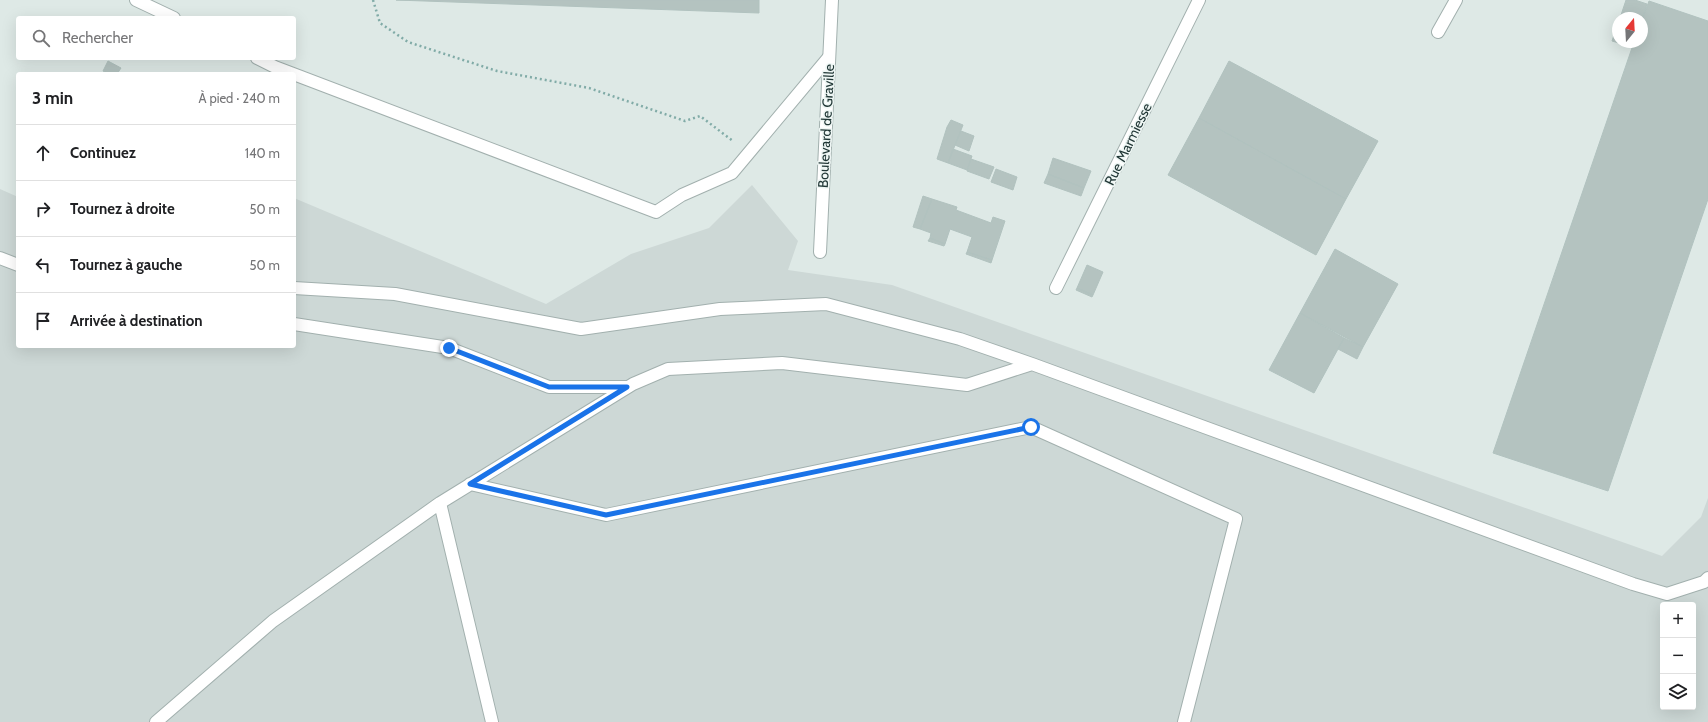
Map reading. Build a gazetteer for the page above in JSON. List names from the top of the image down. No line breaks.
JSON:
{"streets":{"street":["Boulevard de Graville","Rue Marmiesse"]},"north":"top","page":{"search":"Rechercher","heading":["3 min","À pied · 240 m"],"list":[["Continuez","140 m"],["Tournez à droite","50 m"],["Tournez à gauche","50 m"],"Arrivée à destination"],"map_buttons":["+","−"]}}
